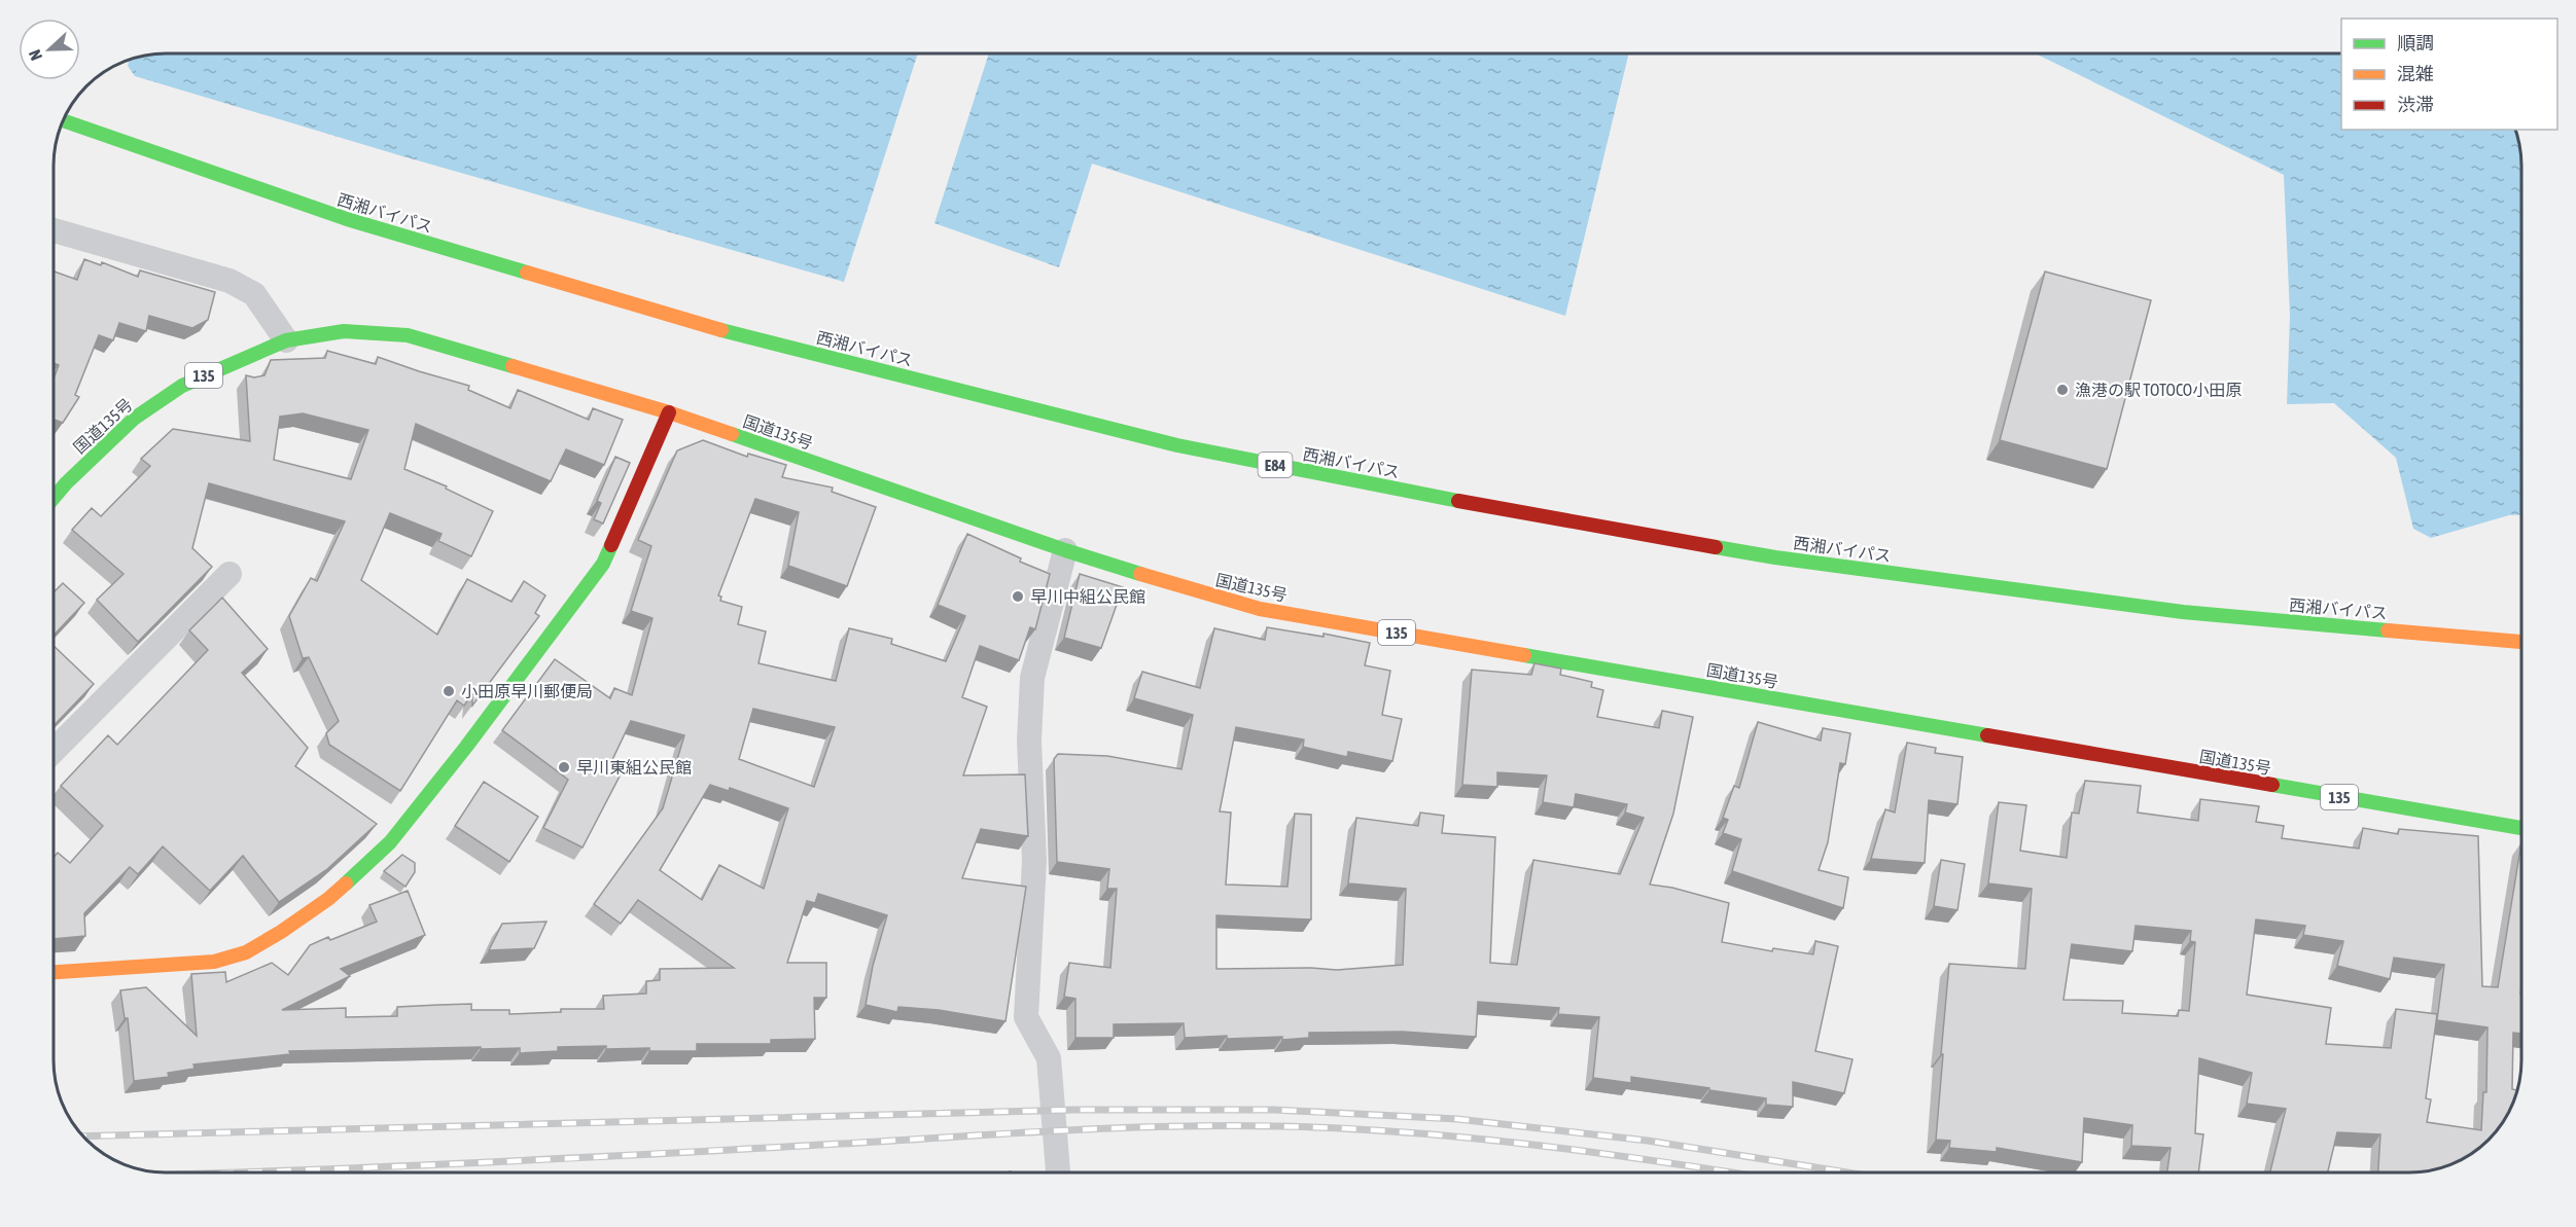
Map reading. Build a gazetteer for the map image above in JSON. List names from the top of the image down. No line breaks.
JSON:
{"streets":{"main road":["西湘バイパス","135","国道135号","E84"]},"places":["漁港の駅 TOTOCO小田原","早川中組公民館","小田原早川郵便局","早川東組公民館"],"legend":["順調","混雑","渋滞"],"north":"left"}
